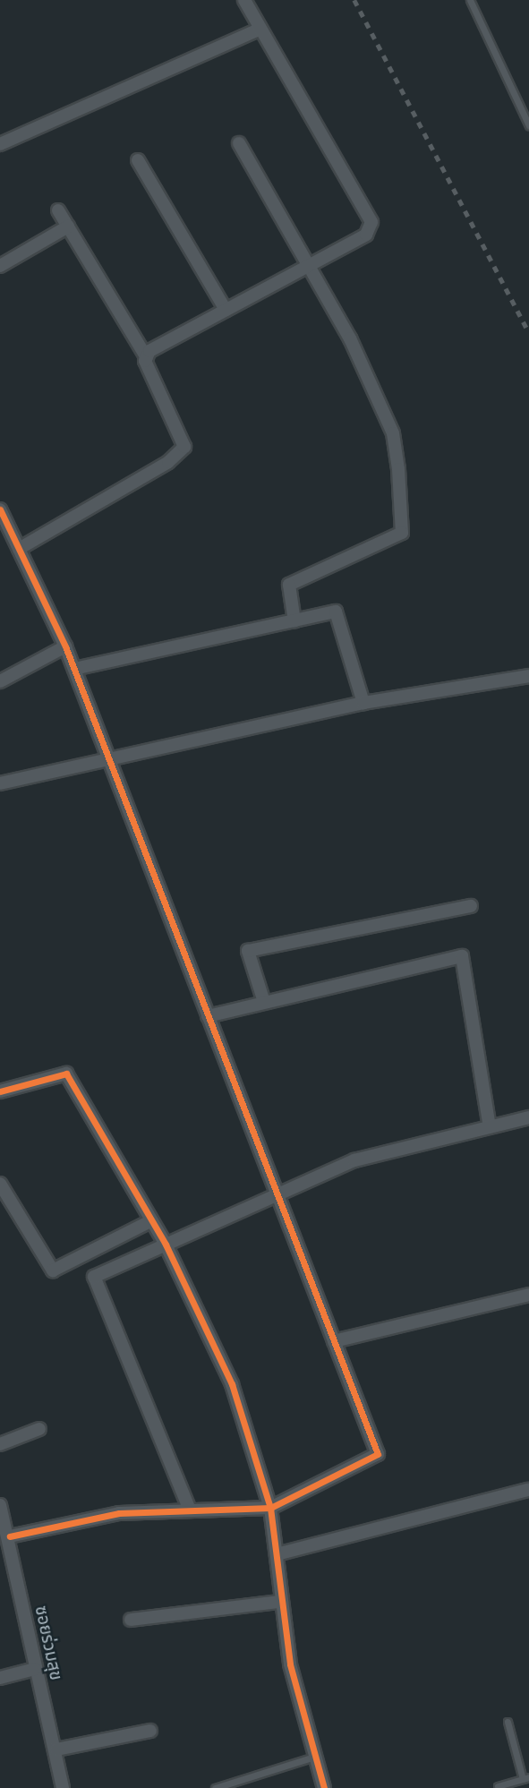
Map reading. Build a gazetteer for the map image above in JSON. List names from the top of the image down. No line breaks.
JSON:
{"streets":{"street":["ซอยร่วมสุข"]}}
